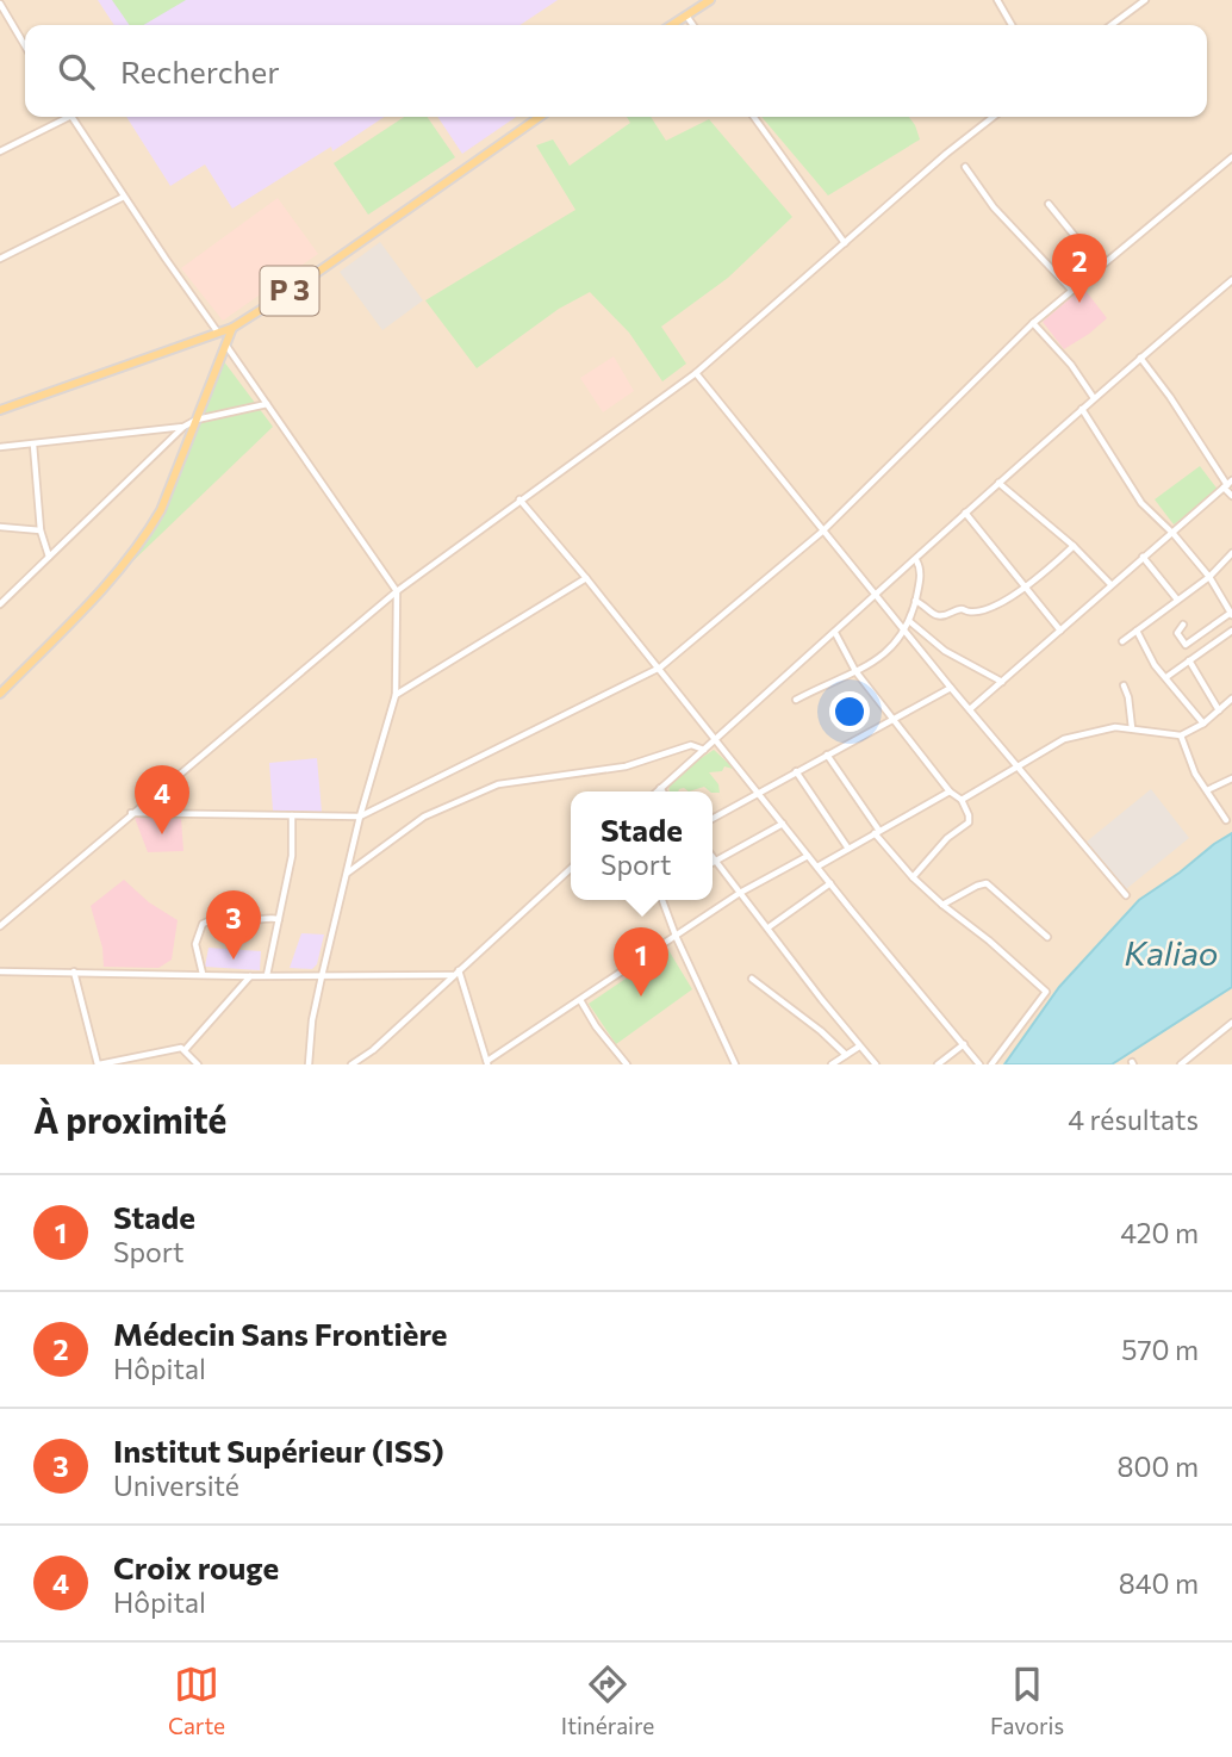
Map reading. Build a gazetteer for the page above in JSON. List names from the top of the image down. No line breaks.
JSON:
{"streets":{"main road":["P 3"]},"water":["Kaliao"],"page":{"search":"Rechercher","pins":["2","4","3","1"],"popup":["Stade","Sport"],"heading":["À proximité","4 résultats"],"list":[{"mark":"1","name":"Stade","note":"Sport","value":"420 m"},{"mark":"2","name":"Médecin Sans Frontière","note":"Hôpital","value":"570 m"},{"mark":"3","name":"Institut Supérieur (ISS)","note":"Université","value":"800 m"},{"mark":"4","name":"Croix rouge","note":"Hôpital","value":"840 m"}],"nav":["Carte","Itinéraire","Favoris"]}}
